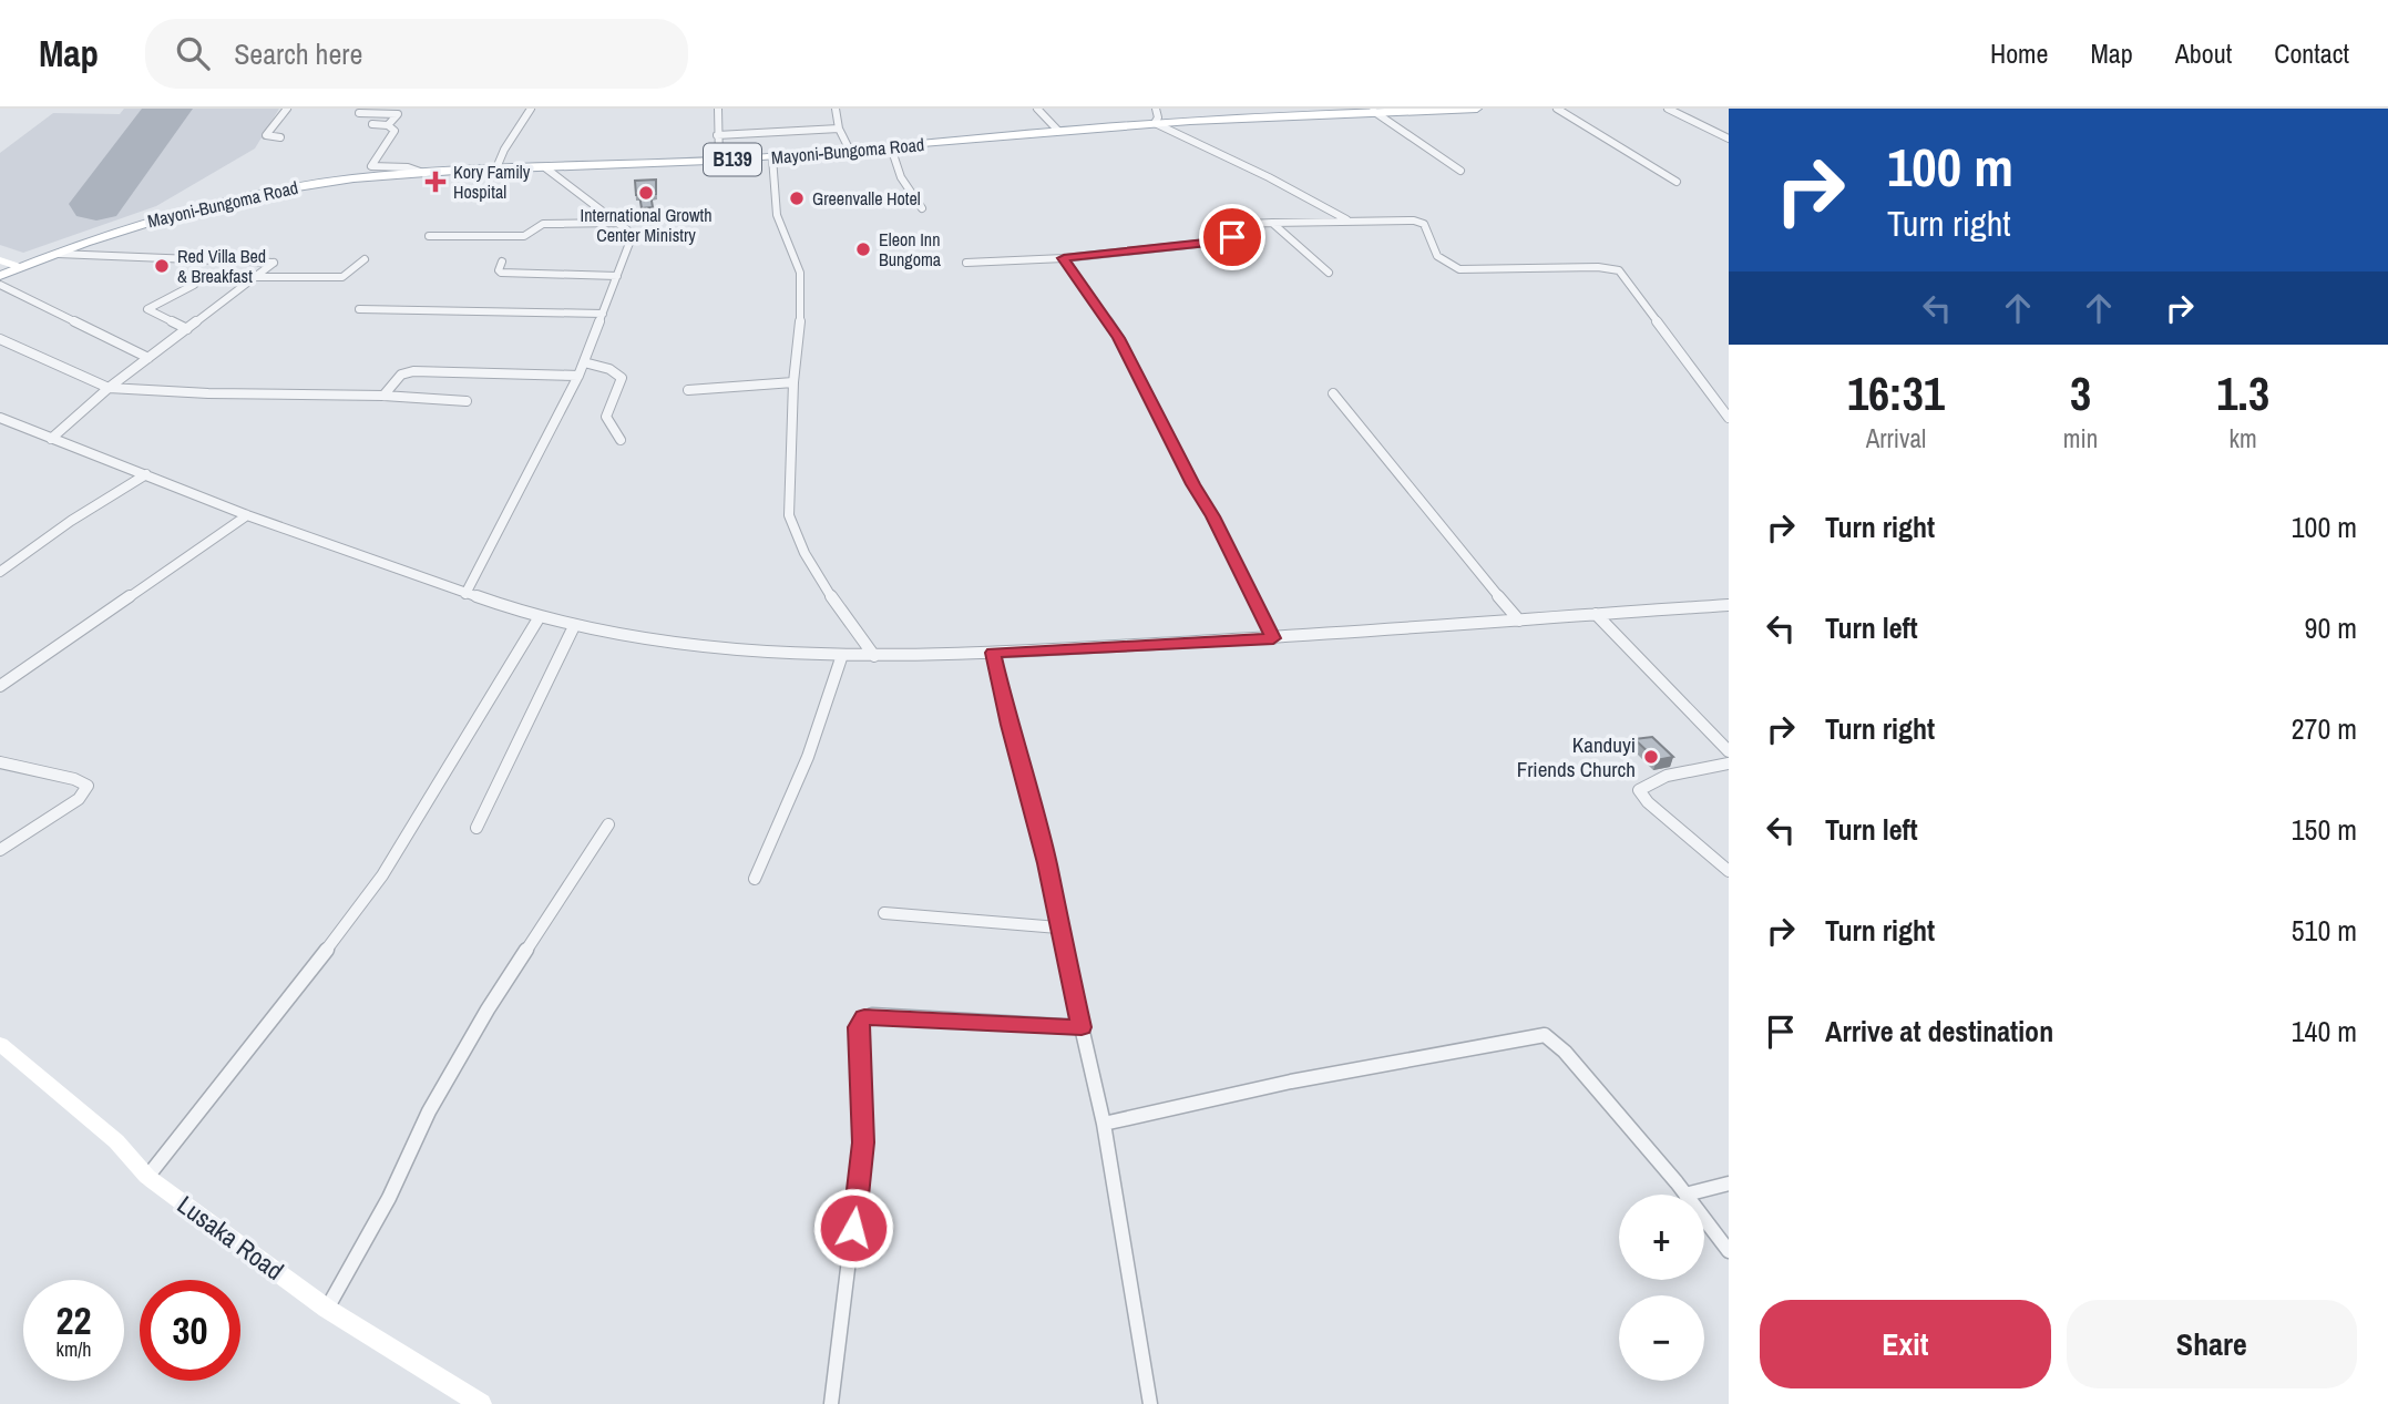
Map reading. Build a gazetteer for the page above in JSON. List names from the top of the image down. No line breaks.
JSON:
{"streets":{"main road":["Mayoni-Bungoma Road","B139"],"street":["Lusaka Road"]},"places":{"health":["Kory Family Hospital"],"other":["International Growth Center Ministry","Greenvalle Hotel","Eleon Inn Bungoma","Red Villa Bed & Breakfast","Kanduyi Friends Church"]},"page":{"header":"Map","search":"Search here","nav":["Home","Map","About","Contact"],"turn":["100 m","Turn right"],"eta":["16:31","Arrival","3","min","1.3","km"],"list":[{"name":"Turn right","value":"100 m"},{"name":"Turn left","value":"90 m"},{"name":"Turn right","value":"270 m"},{"name":"Turn left","value":"150 m"},{"name":"Turn right","value":"510 m"},{"name":"Arrive at destination","value":"140 m"}],"map_buttons":["+","−"],"speed":"22 km/h","limit":"30","buttons":["Exit","Share"]}}
